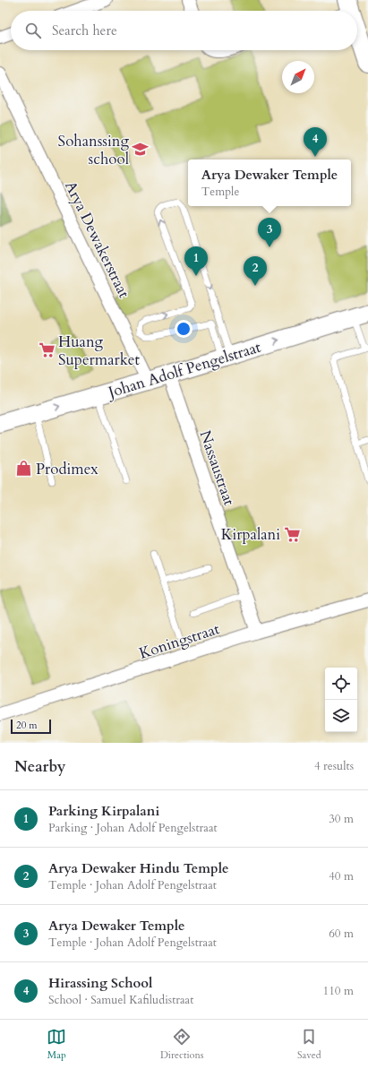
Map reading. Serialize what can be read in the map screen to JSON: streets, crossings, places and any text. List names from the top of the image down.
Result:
{
  "streets": {
    "main road": ["Johan Adolf Pengelstraat"],
    "street": ["Arya Dewakerstraat", "Nassaustraat", "Koningstraat"]
  },
  "crossings": [
    ["Arya Dewakerstraat", "Johan Adolf Pengelstraat"],
    ["Johan Adolf Pengelstraat", "Nassaustraat"],
    ["Nassaustraat", "Koningstraat"]
  ],
  "one_way": ["Johan Adolf Pengelstraat"],
  "places": {
    "school or university": ["Sohanssing school"],
    "supermarket": ["Huang Supermarket", "Kirpalani"],
    "shop": ["Prodimex"]
  },
  "scale_bar": "20 m",
  "north": "top right",
  "page": {
    "search": "Search here",
    "pins": [
      "4",
      "3",
      "1",
      "2"
    ],
    "popup": ["Arya Dewaker Temple", "Temple"],
    "scale": "20 m",
    "heading": ["Nearby", "4 results"],
    "list": [
      {
        "mark": "1",
        "name": "Parking Kirpalani",
        "note": "Parking · Johan Adolf Pengelstraat",
        "value": "30 m"
      },
      {
        "mark": "2",
        "name": "Arya Dewaker Hindu Temple",
        "note": "Temple · Johan Adolf Pengelstraat",
        "value": "40 m"
      },
      {
        "mark": "3",
        "name": "Arya Dewaker Temple",
        "note": "Temple · Johan Adolf Pengelstraat",
        "value": "60 m"
      },
      {
        "mark": "4",
        "name": "Hirassing School",
        "note": "School · Samuel Kafiludistraat",
        "value": "110 m"
      }
    ],
    "nav": ["Map", "Directions", "Saved"]
  }
}
